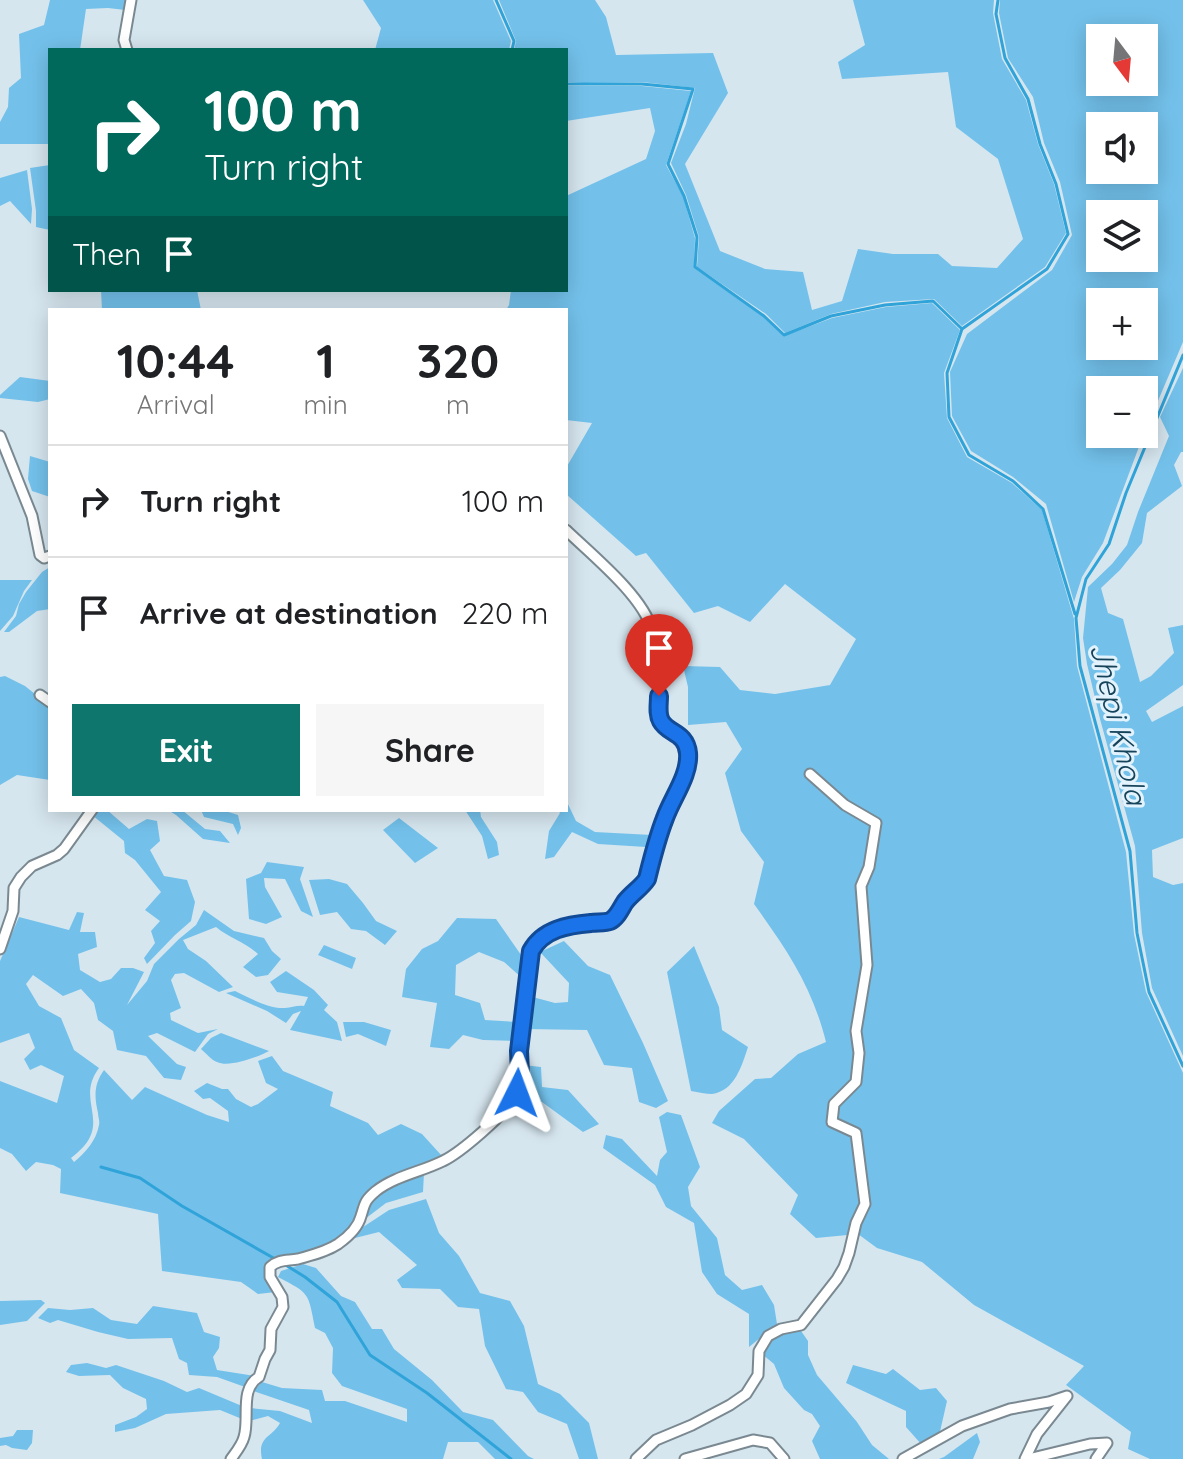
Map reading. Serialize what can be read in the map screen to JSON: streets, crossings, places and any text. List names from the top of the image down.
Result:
{
  "water": ["Jhepi Khola"],
  "north": "bottom",
  "page": {
    "map_buttons": ["+", "−"],
    "turn": ["100 m", "Turn right"],
    "then": "Then",
    "eta": [
      "10:44",
      "Arrival",
      "1",
      "min",
      "320",
      "m"
    ],
    "list": [
      {
        "name": "Turn right",
        "value": "100 m"
      },
      {
        "name": "Arrive at destination",
        "value": "220 m"
      }
    ],
    "buttons": ["Exit", "Share"]
  }
}
